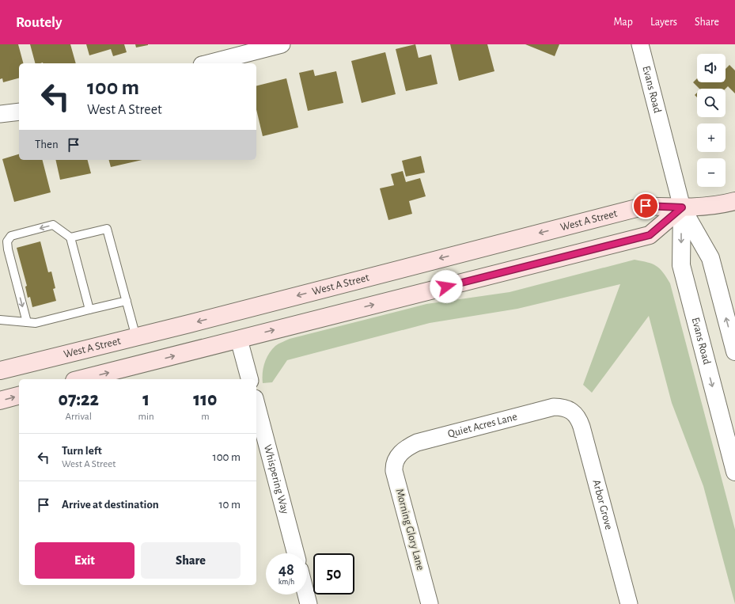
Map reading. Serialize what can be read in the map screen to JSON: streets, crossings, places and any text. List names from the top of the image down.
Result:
{
  "streets": {
    "main road": ["West A Street"],
    "street": [
      "Evans Road",
      "Quiet Acres Lane",
      "Whispering Way",
      "Arbor Grove",
      "Morning Glory Lane"
    ]
  },
  "crossings": [
    ["Evans Road", "West A Street"],
    ["Quiet Acres Lane", "Arbor Grove"],
    ["Quiet Acres Lane", "Morning Glory Lane"]
  ],
  "page": {
    "header": "Routely",
    "nav": ["Map", "Layers", "Share"],
    "map_buttons": ["+", "−"],
    "turn": ["100 m", "West A Street"],
    "then": "Then",
    "eta": [
      "07:22",
      "Arrival",
      "1",
      "min",
      "110",
      "m"
    ],
    "list": [
      {
        "name": "Turn left",
        "note": "West A Street",
        "value": "100 m"
      },
      {
        "name": "Arrive at destination",
        "value": "10 m"
      }
    ],
    "buttons": ["Exit", "Share"],
    "speed": "48 km/h",
    "limit": "50"
  }
}
